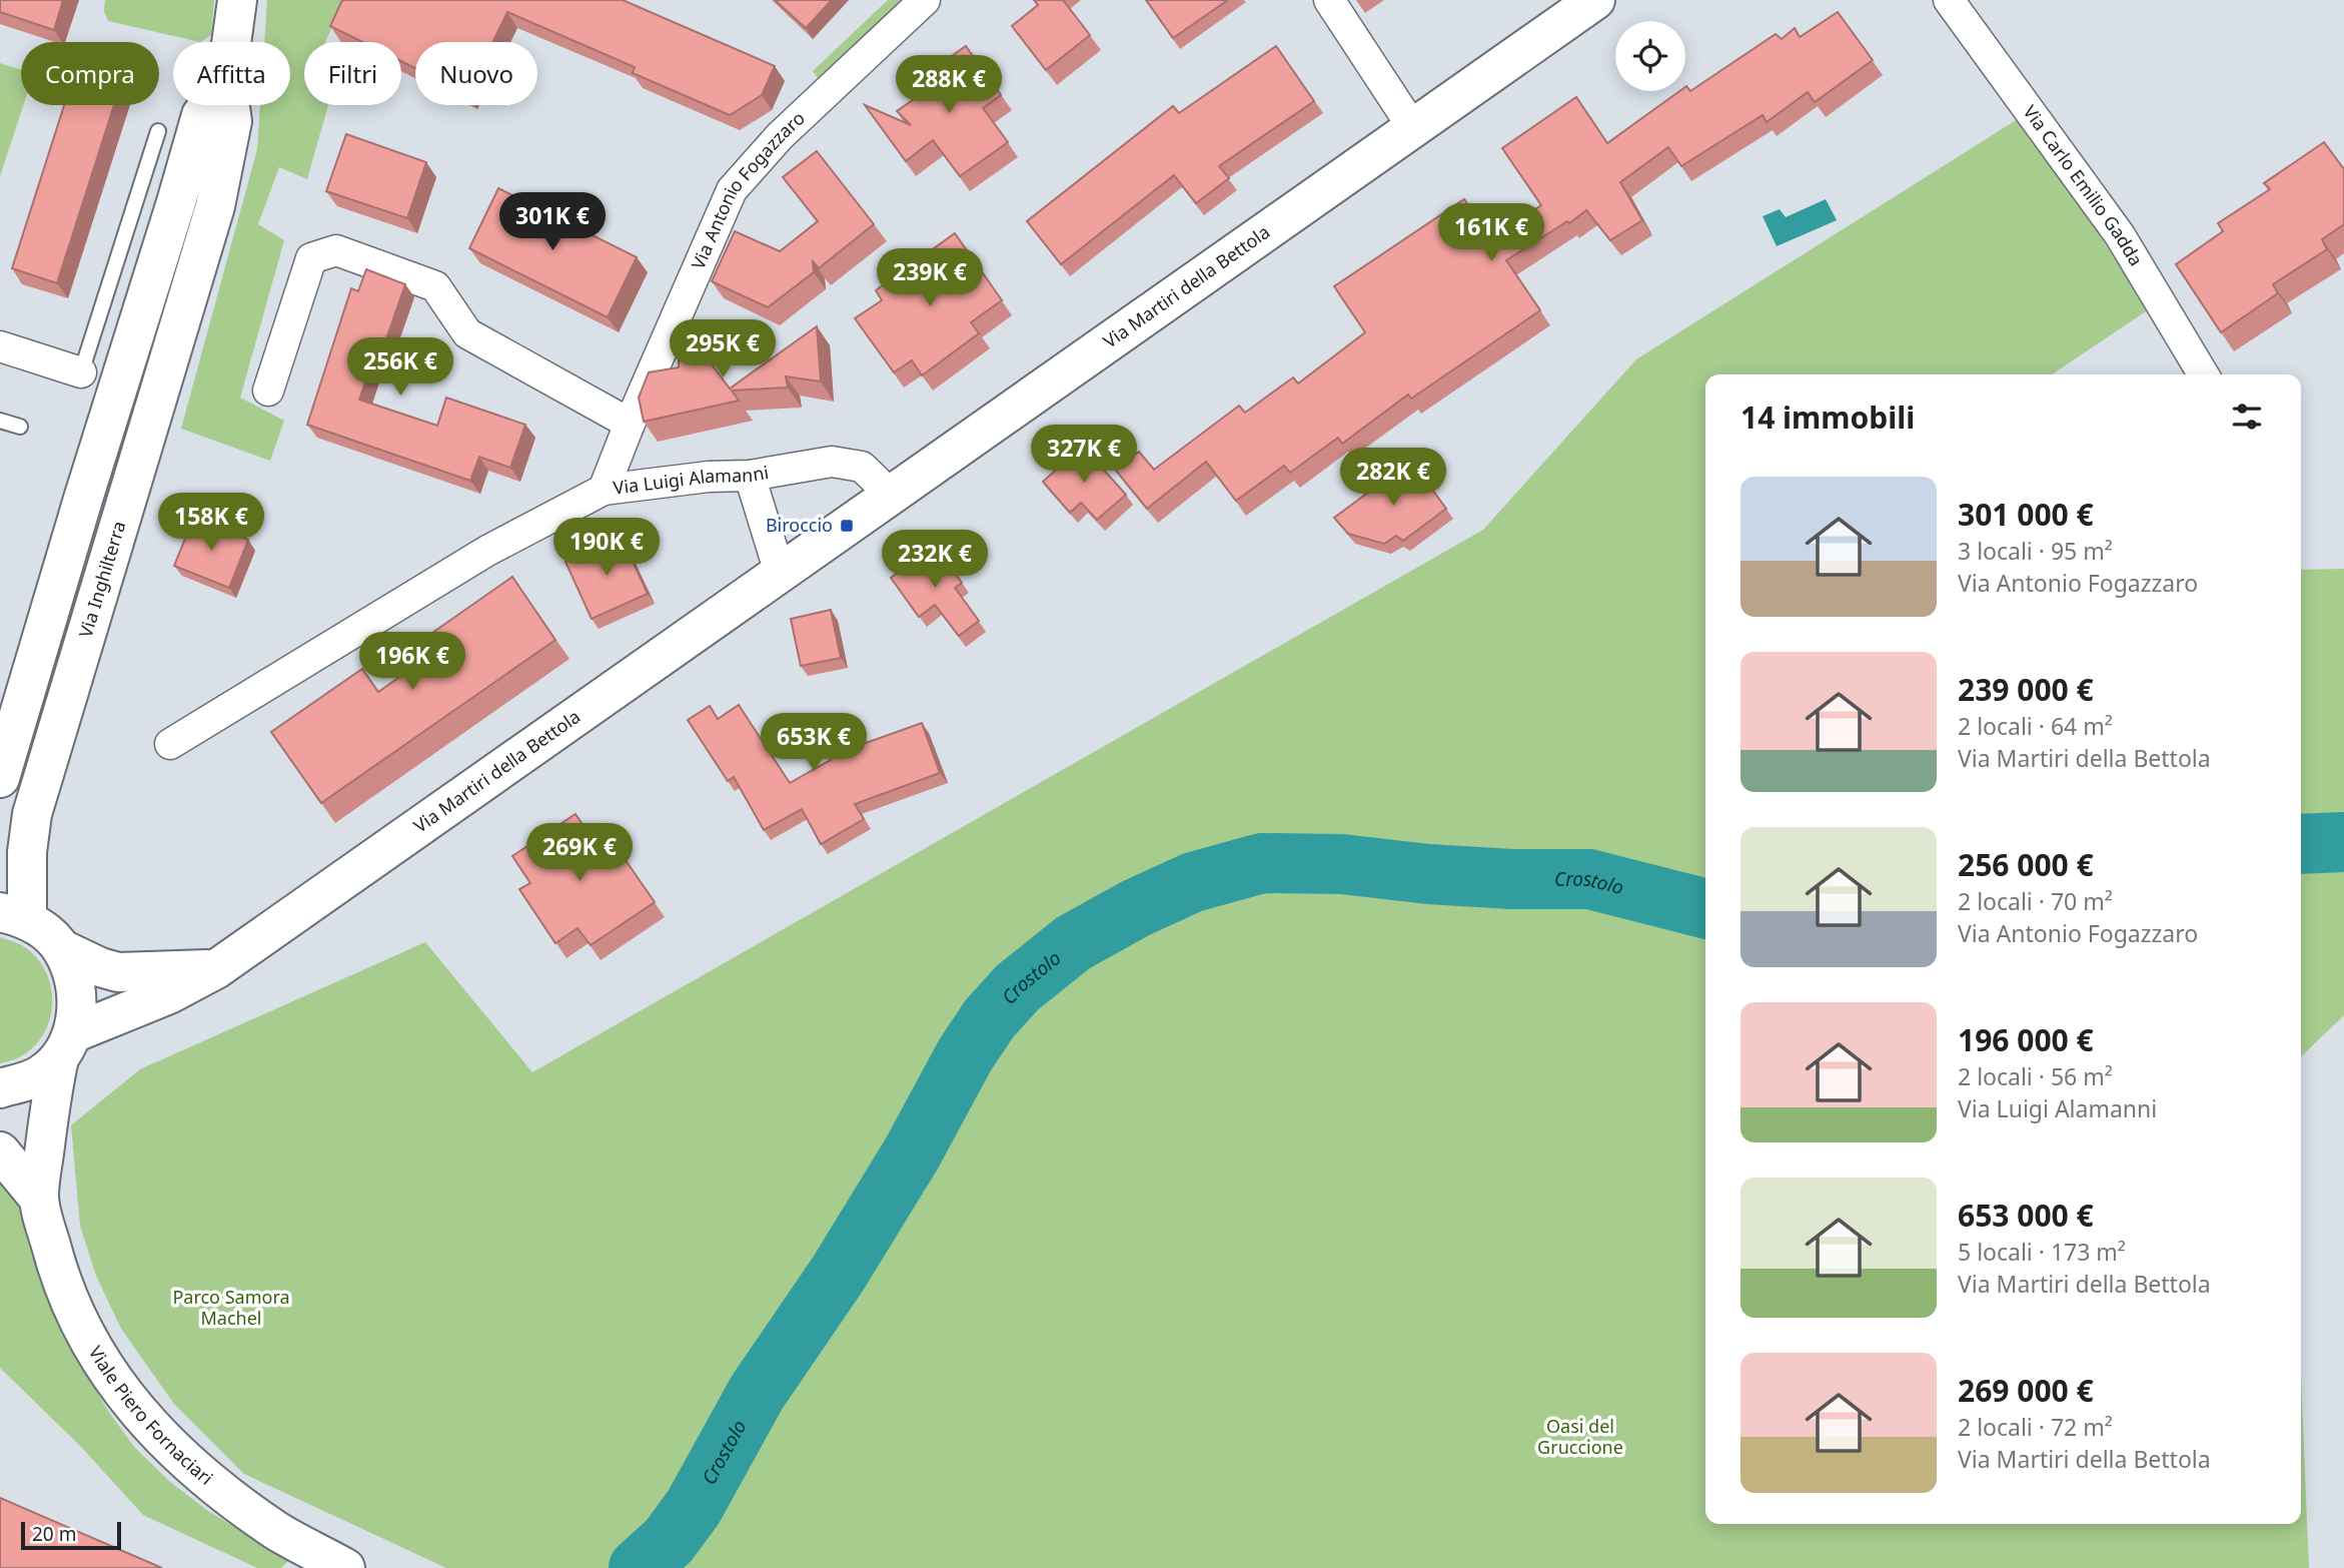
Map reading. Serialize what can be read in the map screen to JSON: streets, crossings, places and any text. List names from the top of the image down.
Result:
{
  "streets": {
    "main road": ["Via Martiri della Bettola", "Via Inghilterra", "Viale Piero Fornaciari"],
    "street": ["Via Carlo Emilio Gadda", "Via Antonio Fogazzaro", "Via Luigi Alamanni"]
  },
  "crossings": [
    ["Via Antonio Fogazzaro", "Via Luigi Alamanni"],
    ["Via Martiri della Bettola", "Via Luigi Alamanni"],
    ["Via Martiri della Bettola", "Viale Piero Fornaciari"]
  ],
  "water": ["Crostolo"],
  "parks": ["Parco Samora Machel", "Oasi del Gruccione"],
  "places": {
    "transit": ["Biroccio"]
  },
  "scale_bar": "20 m",
  "page": {
    "chip": [
      "Compra",
      "Affitta",
      "Filtri",
      "Nuovo"
    ],
    "price": [
      "288K €",
      "301K €",
      "161K €",
      "239K €",
      "295K €",
      "256K €",
      "327K €",
      "282K €",
      "158K €",
      "190K €",
      "232K €",
      "196K €",
      "653K €",
      "269K €"
    ],
    "heading": "14 immobili",
    "list": [
      {
        "name": "301 000 €",
        "note": "3 locali · 95 m² · Via Antonio Fogazzaro"
      },
      {
        "name": "239 000 €",
        "note": "2 locali · 64 m² · Via Martiri della Bettola"
      },
      {
        "name": "256 000 €",
        "note": "2 locali · 70 m² · Via Antonio Fogazzaro"
      },
      {
        "name": "196 000 €",
        "note": "2 locali · 56 m² · Via Luigi Alamanni"
      },
      {
        "name": "653 000 €",
        "note": "5 locali · 173 m² · Via Martiri della Bettola"
      },
      {
        "name": "269 000 €",
        "note": "2 locali · 72 m² · Via Martiri della Bettola"
      }
    ],
    "scale": "20 m"
  }
}
